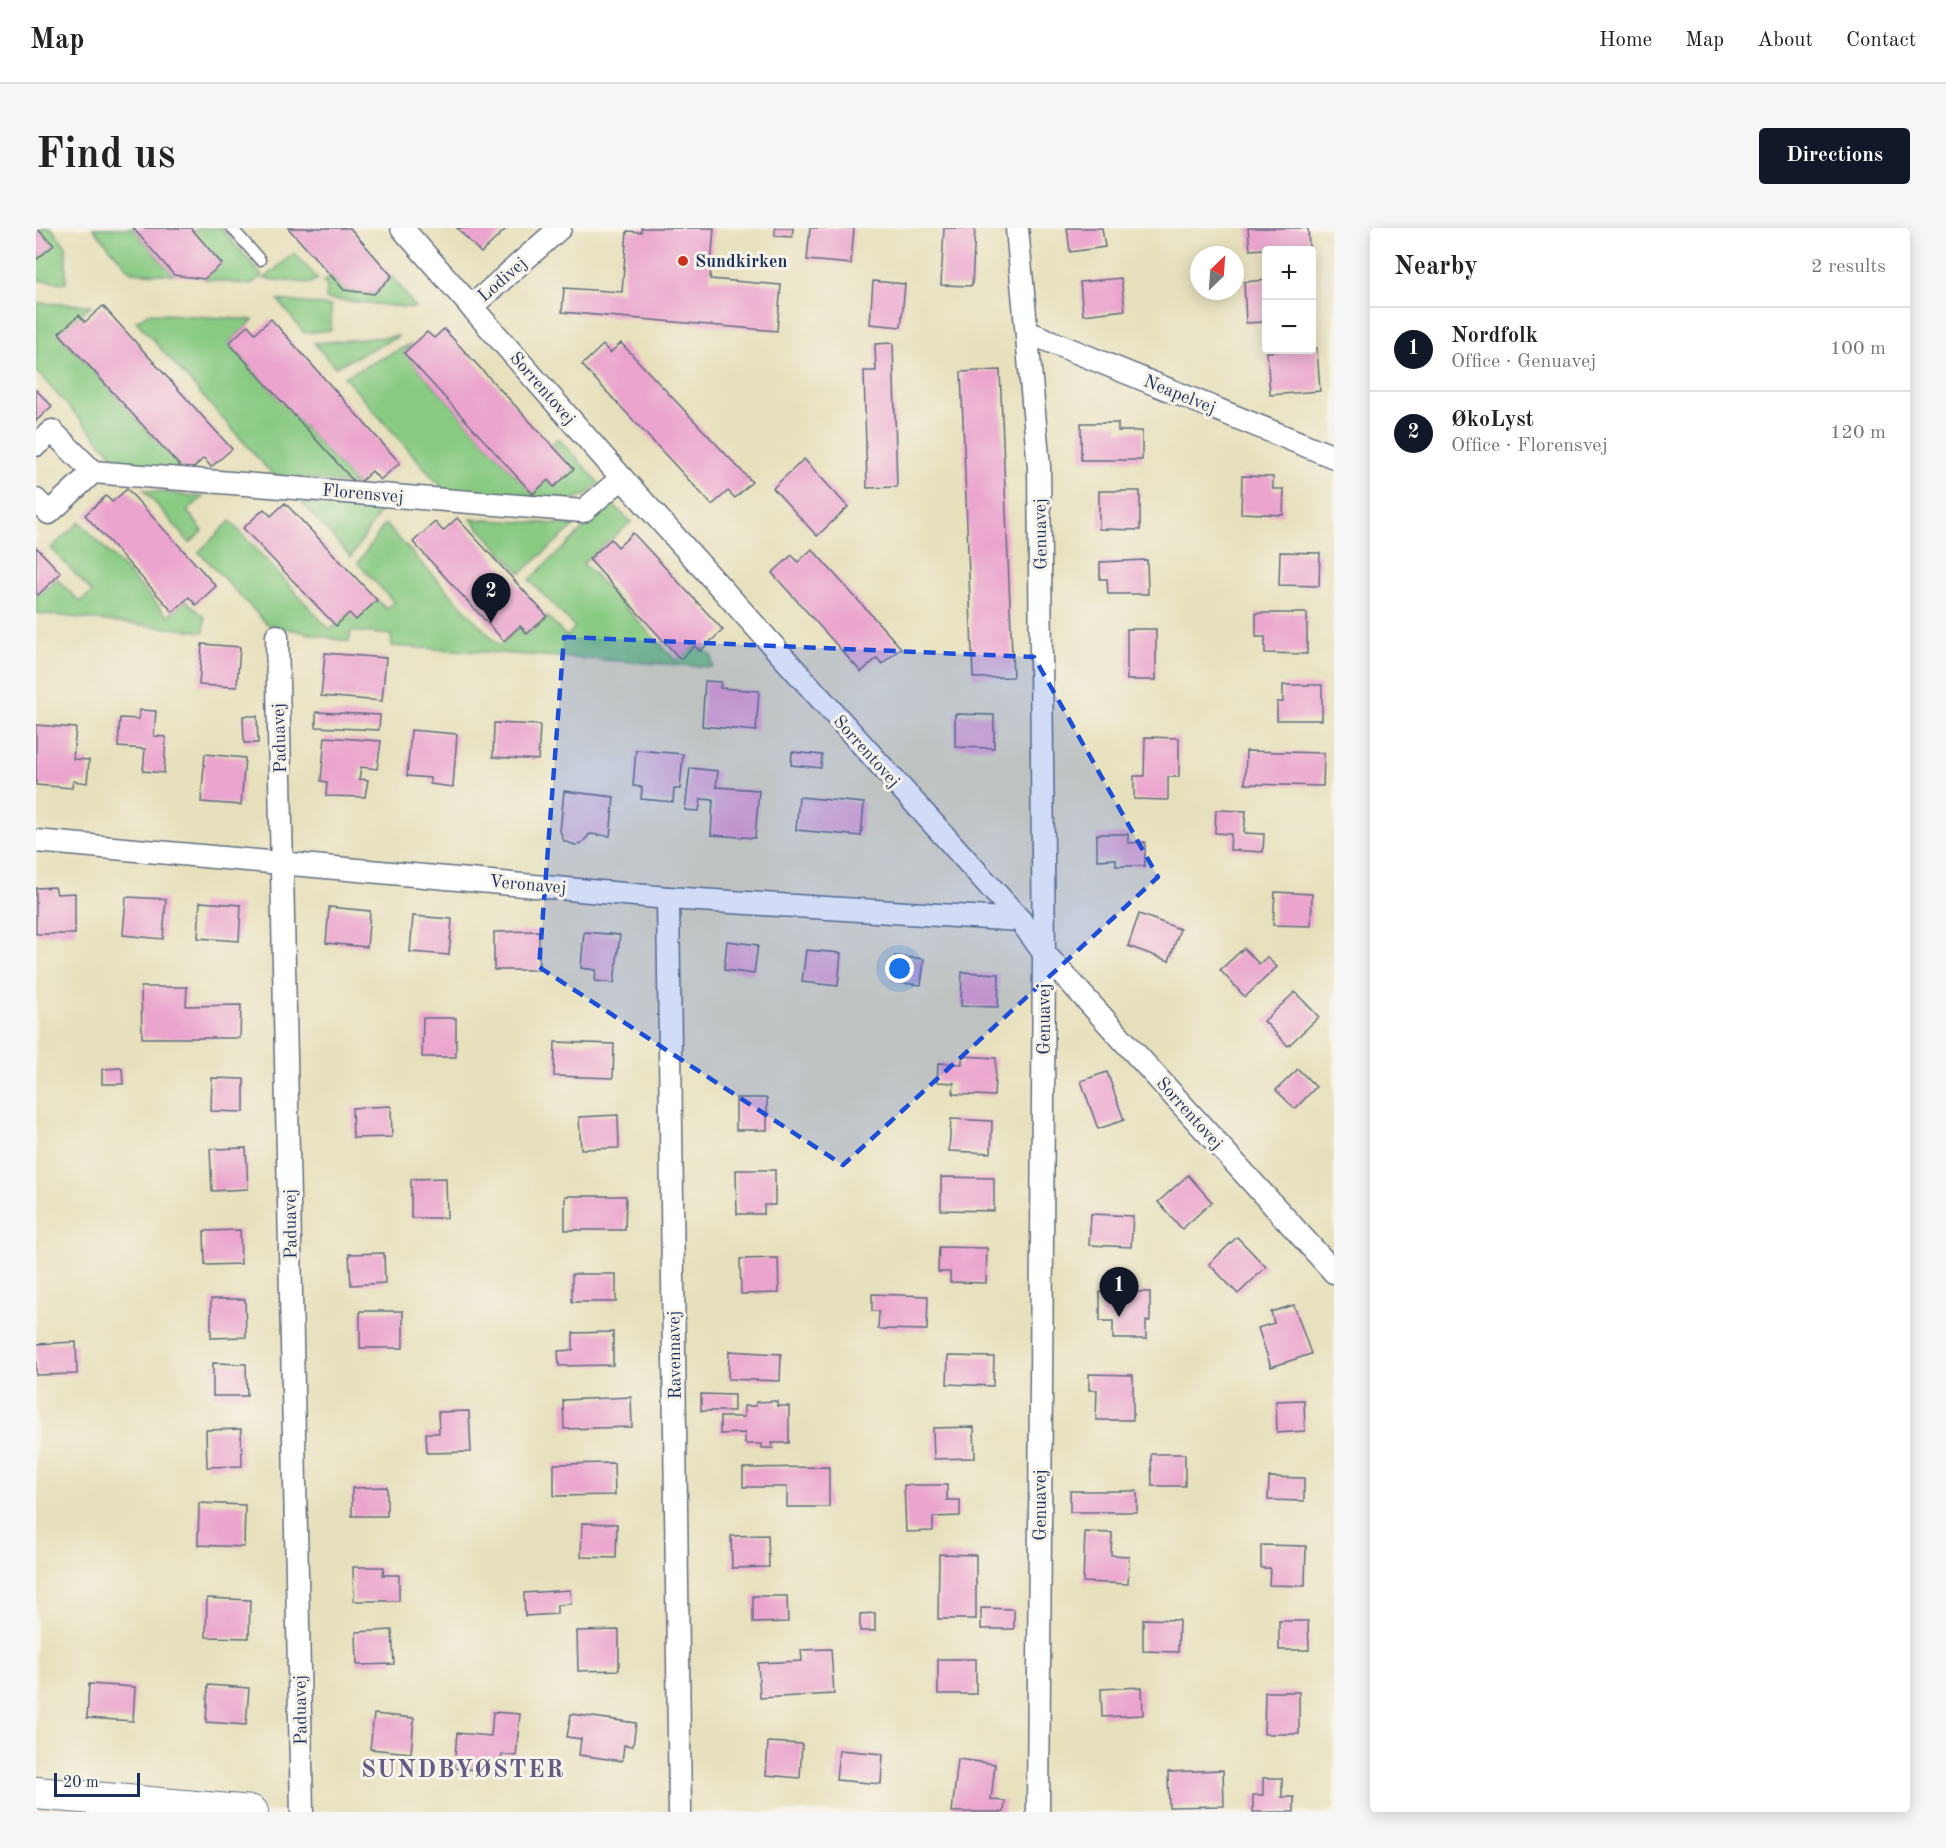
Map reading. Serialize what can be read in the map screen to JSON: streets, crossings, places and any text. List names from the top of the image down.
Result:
{
  "streets": {
    "street": [
      "Lodivej",
      "Sorrentovej",
      "Neapelvej",
      "Florensvej",
      "Genuavej",
      "Paduavej",
      "Veronavej",
      "Ravennavej"
    ]
  },
  "crossings": [
    ["Lodivej", "Sorrentovej"],
    ["Sorrentovej", "Florensvej"],
    ["Sorrentovej", "Genuavej"],
    ["Sorrentovej", "Veronavej"],
    ["Neapelvej", "Genuavej"],
    ["Paduavej", "Veronavej"],
    ["Veronavej", "Ravennavej"]
  ],
  "districts": ["SUNDBYØSTER"],
  "places": ["Sundkirken"],
  "scale_bar": "20 m",
  "north": "top right",
  "page": {
    "header": "Map",
    "nav": [
      "Home",
      "Map",
      "About",
      "Contact"
    ],
    "buttons": "Directions",
    "title": "Find us",
    "heading": ["Nearby", "2 results"],
    "map_buttons": ["+", "−"],
    "list": [
      {
        "mark": "1",
        "name": "Nordfolk",
        "note": "Office · Genuavej",
        "value": "100 m"
      },
      {
        "mark": "2",
        "name": "ØkoLyst",
        "note": "Office · Florensvej",
        "value": "120 m"
      }
    ],
    "pins": ["2", "1"],
    "scale": "20 m"
  }
}
